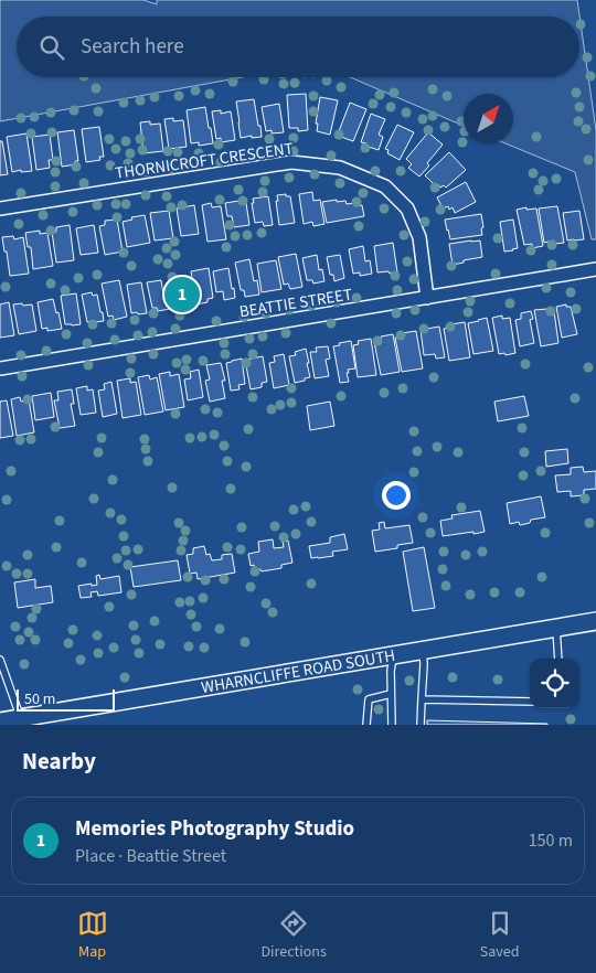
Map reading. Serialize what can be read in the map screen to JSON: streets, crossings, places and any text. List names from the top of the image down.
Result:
{
  "streets": {
    "main road": ["WHARNCLIFFE ROAD SOUTH"],
    "street": ["THORNICROFT CRESCENT", "BEATTIE STREET"]
  },
  "crossings": [
    ["THORNICROFT CRESCENT", "BEATTIE STREET"]
  ],
  "scale_bar": "50 m",
  "north": "top right",
  "page": {
    "search": "Search here",
    "pins": "1",
    "scale": "50 m",
    "heading": "Nearby",
    "list": [
      {
        "mark": "1",
        "name": "Memories Photography Studio",
        "note": "Place · Beattie Street",
        "value": "150 m"
      }
    ],
    "nav": ["Map", "Directions", "Saved"]
  }
}
